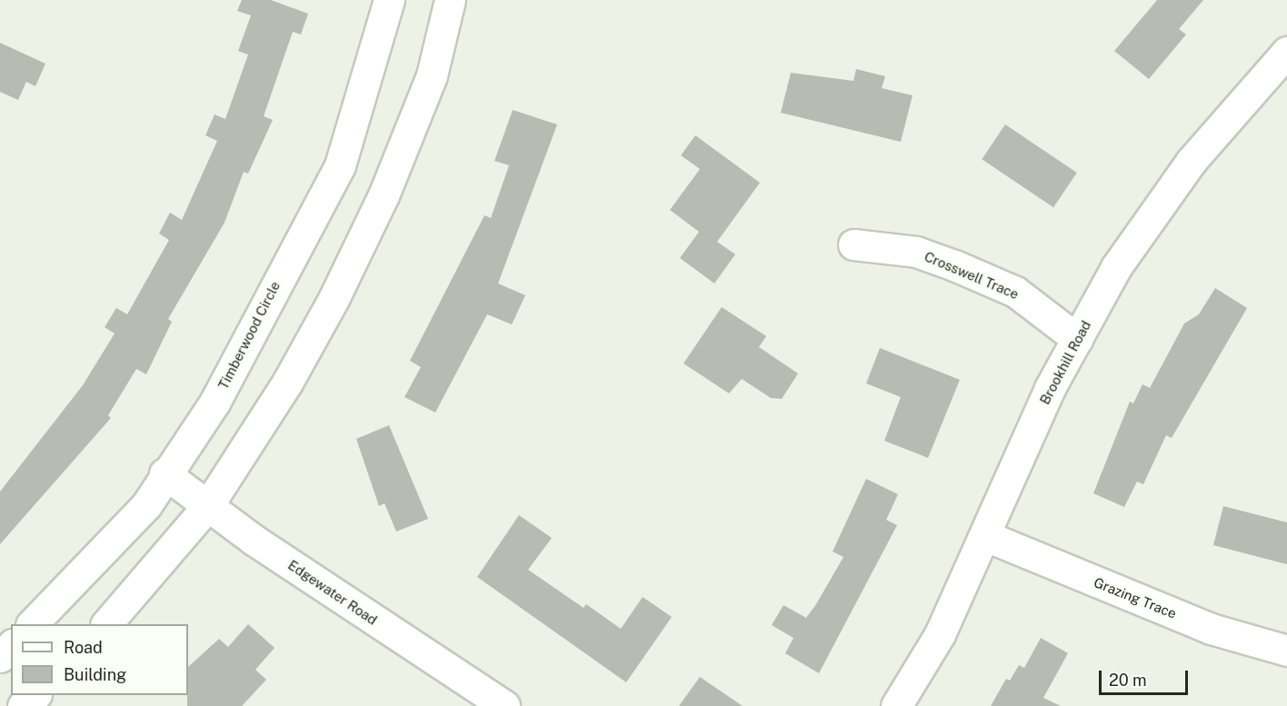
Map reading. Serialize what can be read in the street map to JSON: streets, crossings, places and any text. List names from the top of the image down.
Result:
{
  "streets": {
    "street": [
      "Crosswell Trace",
      "Timberwood Circle",
      "Brookhill Road",
      "Edgewater Road",
      "Grazing Trace"
    ]
  },
  "crossings": [
    ["Crosswell Trace", "Brookhill Road"],
    ["Timberwood Circle", "Edgewater Road"],
    ["Brookhill Road", "Grazing Trace"]
  ],
  "legend": ["Road", "Building"],
  "scale_bar": "20 m"
}
